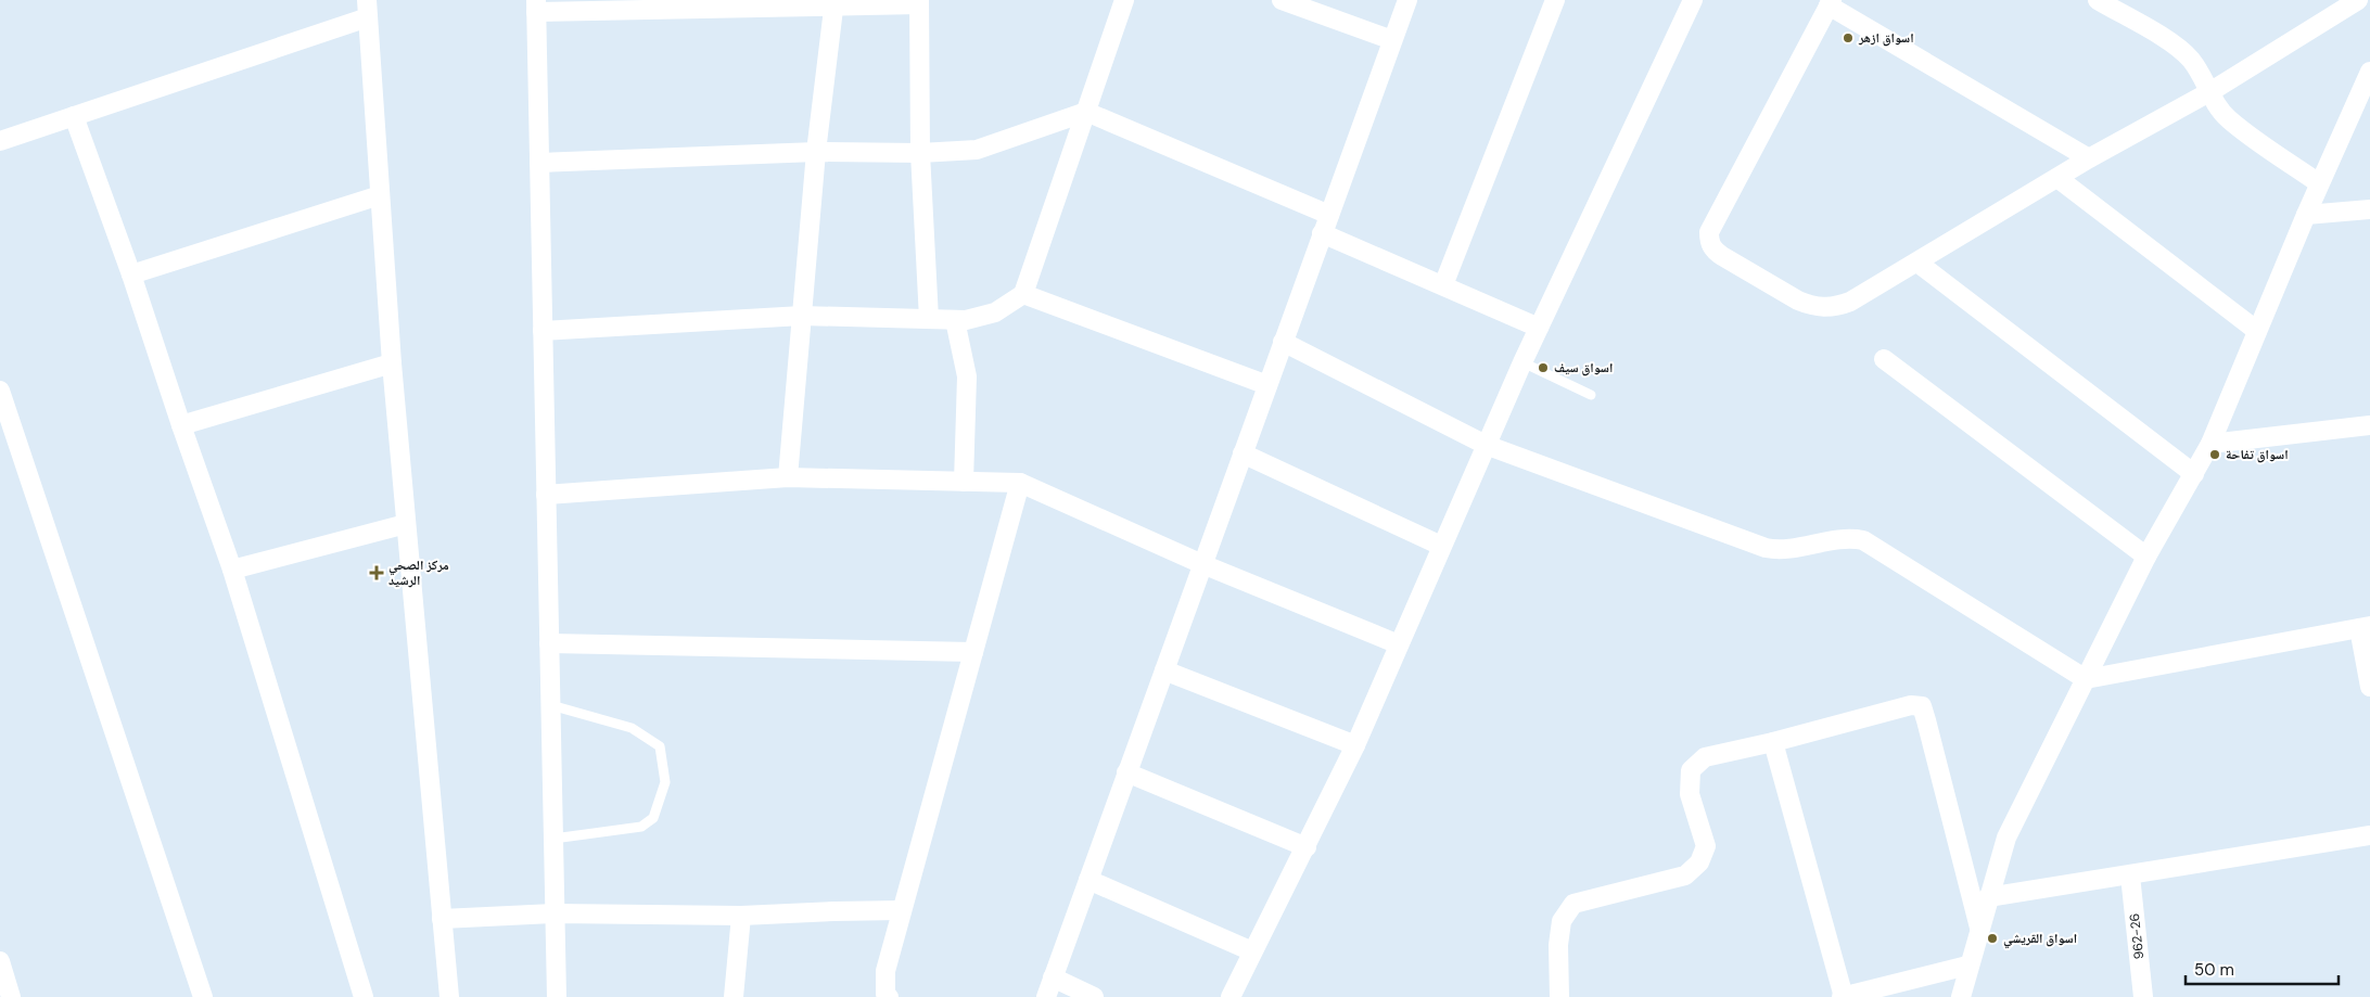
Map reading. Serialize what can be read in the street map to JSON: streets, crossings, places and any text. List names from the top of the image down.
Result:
{
  "streets": {
    "street": ["962-26"]
  },
  "places": {
    "other": [
      "اسواق ازهر",
      "اسواق سيف",
      "اسواق تفاحة",
      "اسواق القريشي"
    ],
    "health": ["مركز الصحي الرشيد"]
  },
  "scale_bar": "50 m"
}
